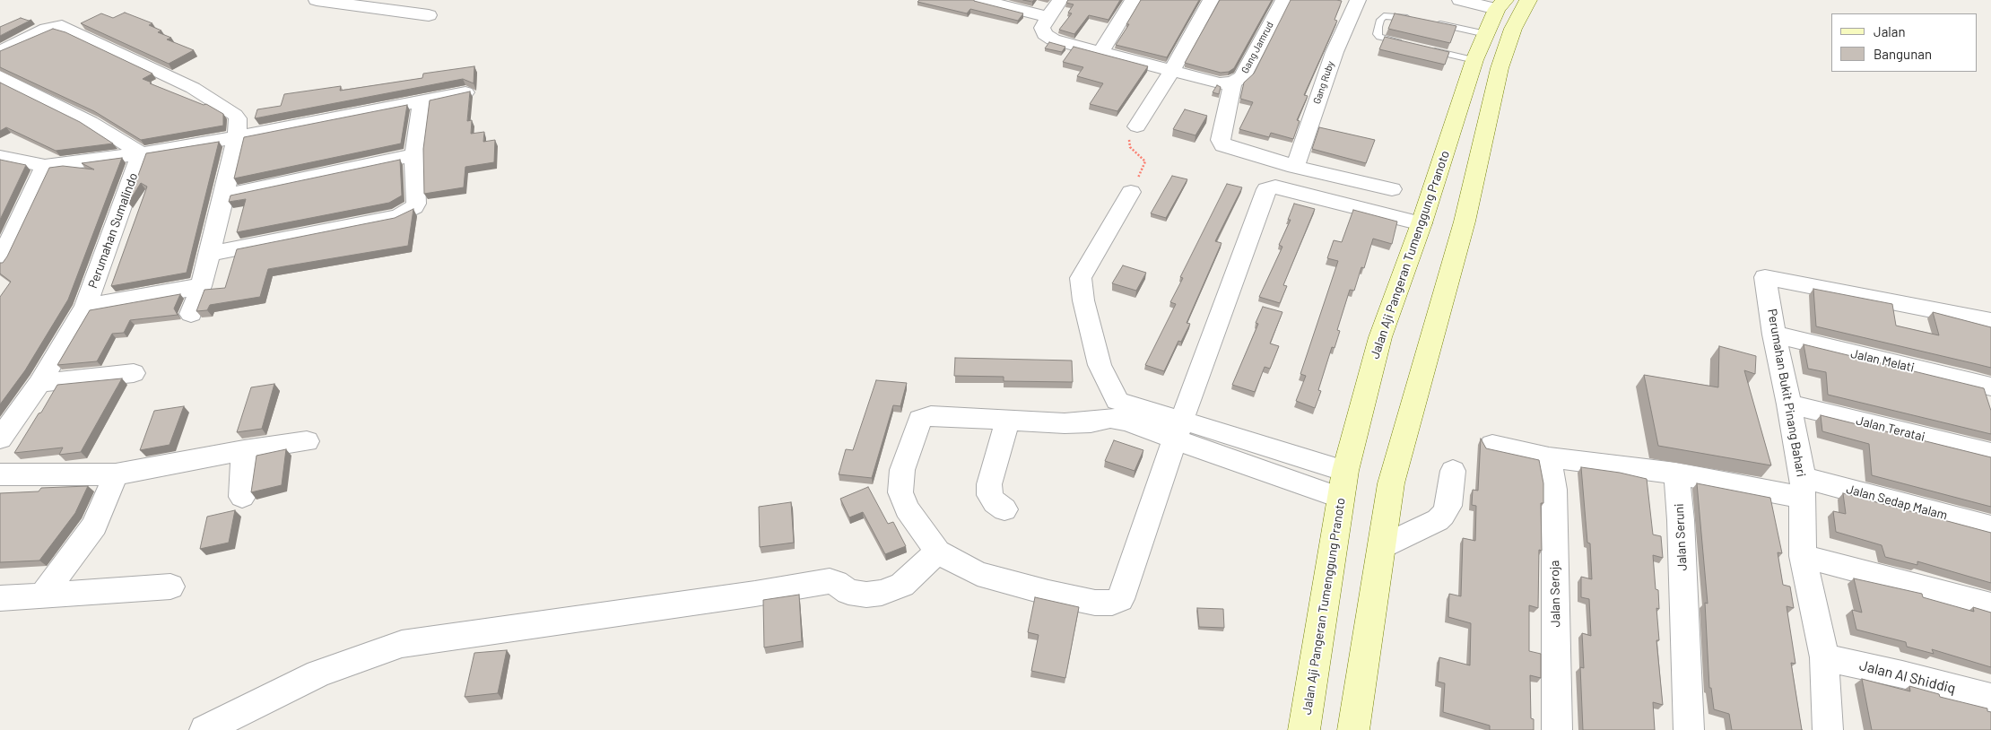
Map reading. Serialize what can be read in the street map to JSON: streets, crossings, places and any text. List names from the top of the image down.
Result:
{
  "streets": {
    "main road": ["Jalan Aji Pangeran Tumenggung Pranoto"],
    "street": [
      "Gang Jamrud",
      "Gang Ruby",
      "Perumahan Sumalindo",
      "Jalan Melati",
      "Perumahan Bukit Pinang Bahari",
      "Jalan Teratai",
      "Jalan Sedap Malam",
      "Jalan Seruni",
      "Jalan Seroja",
      "Jalan Al Shiddiq"
    ]
  },
  "crossings": [
    ["Gang Jamrud", "Gang Ruby"],
    ["Jalan Melati", "Perumahan Bukit Pinang Bahari"],
    ["Perumahan Bukit Pinang Bahari", "Jalan Teratai"],
    ["Perumahan Bukit Pinang Bahari", "Jalan Sedap Malam"],
    ["Perumahan Bukit Pinang Bahari", "Jalan Al Shiddiq"],
    ["Jalan Sedap Malam", "Jalan Seruni"]
  ],
  "legend": ["Jalan", "Bangunan"]
}
